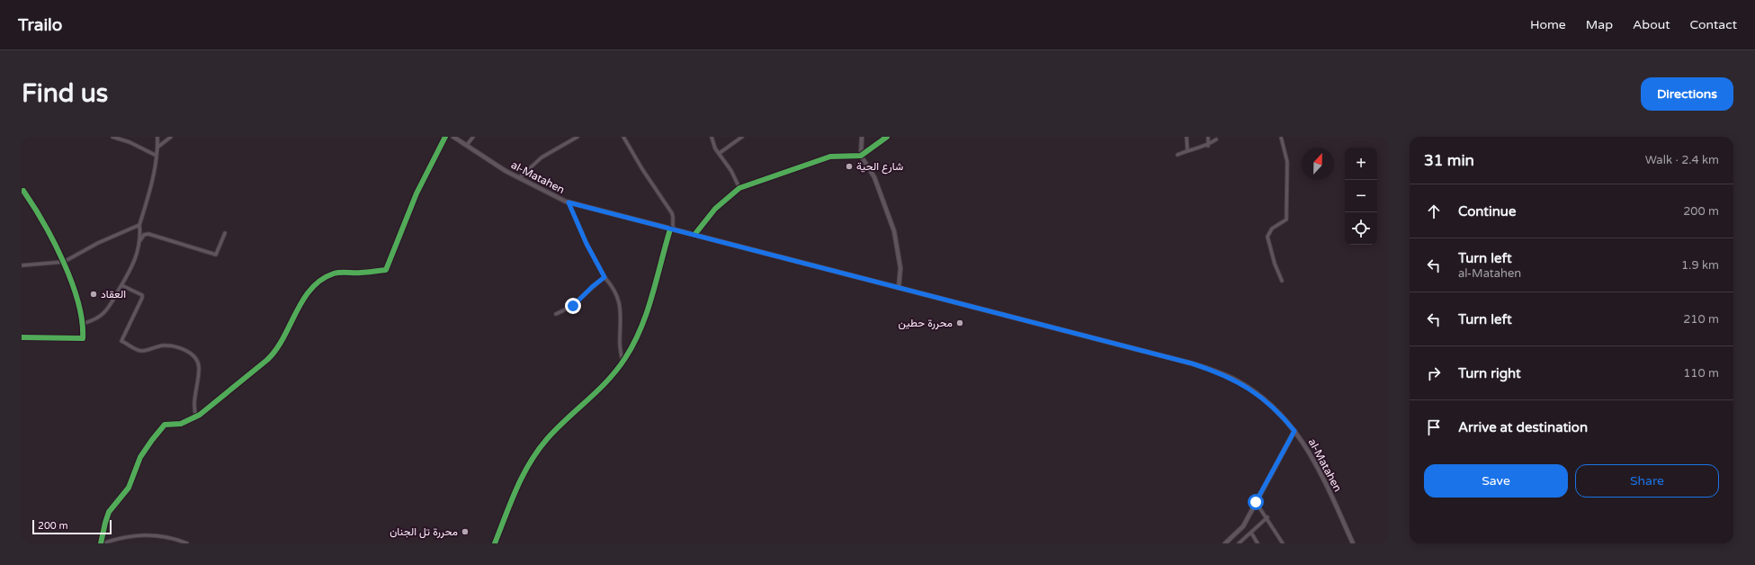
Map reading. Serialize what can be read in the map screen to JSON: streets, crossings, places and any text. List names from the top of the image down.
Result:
{
  "streets": {
    "main road": ["al-Matahen"]
  },
  "places": [
    "شارع الحية",
    "العقاد",
    "محررة حطين",
    "محررة تل الجنان"
  ],
  "scale_bar": "200 m",
  "north": "top",
  "page": {
    "header": "Trailo",
    "nav": [
      "Home",
      "Map",
      "About",
      "Contact"
    ],
    "buttons": [
      "Directions",
      ["Save", "Share"]
    ],
    "title": "Find us",
    "heading": ["31 min", "Walk · 2.4 km"],
    "map_buttons": ["+", "−"],
    "list": [
      ["Continue", "200 m"],
      ["Turn left", "al-Matahen", "1.9 km"],
      ["Turn left", "210 m"],
      ["Turn right", "110 m"],
      "Arrive at destination"
    ],
    "scale": "200 m"
  }
}
